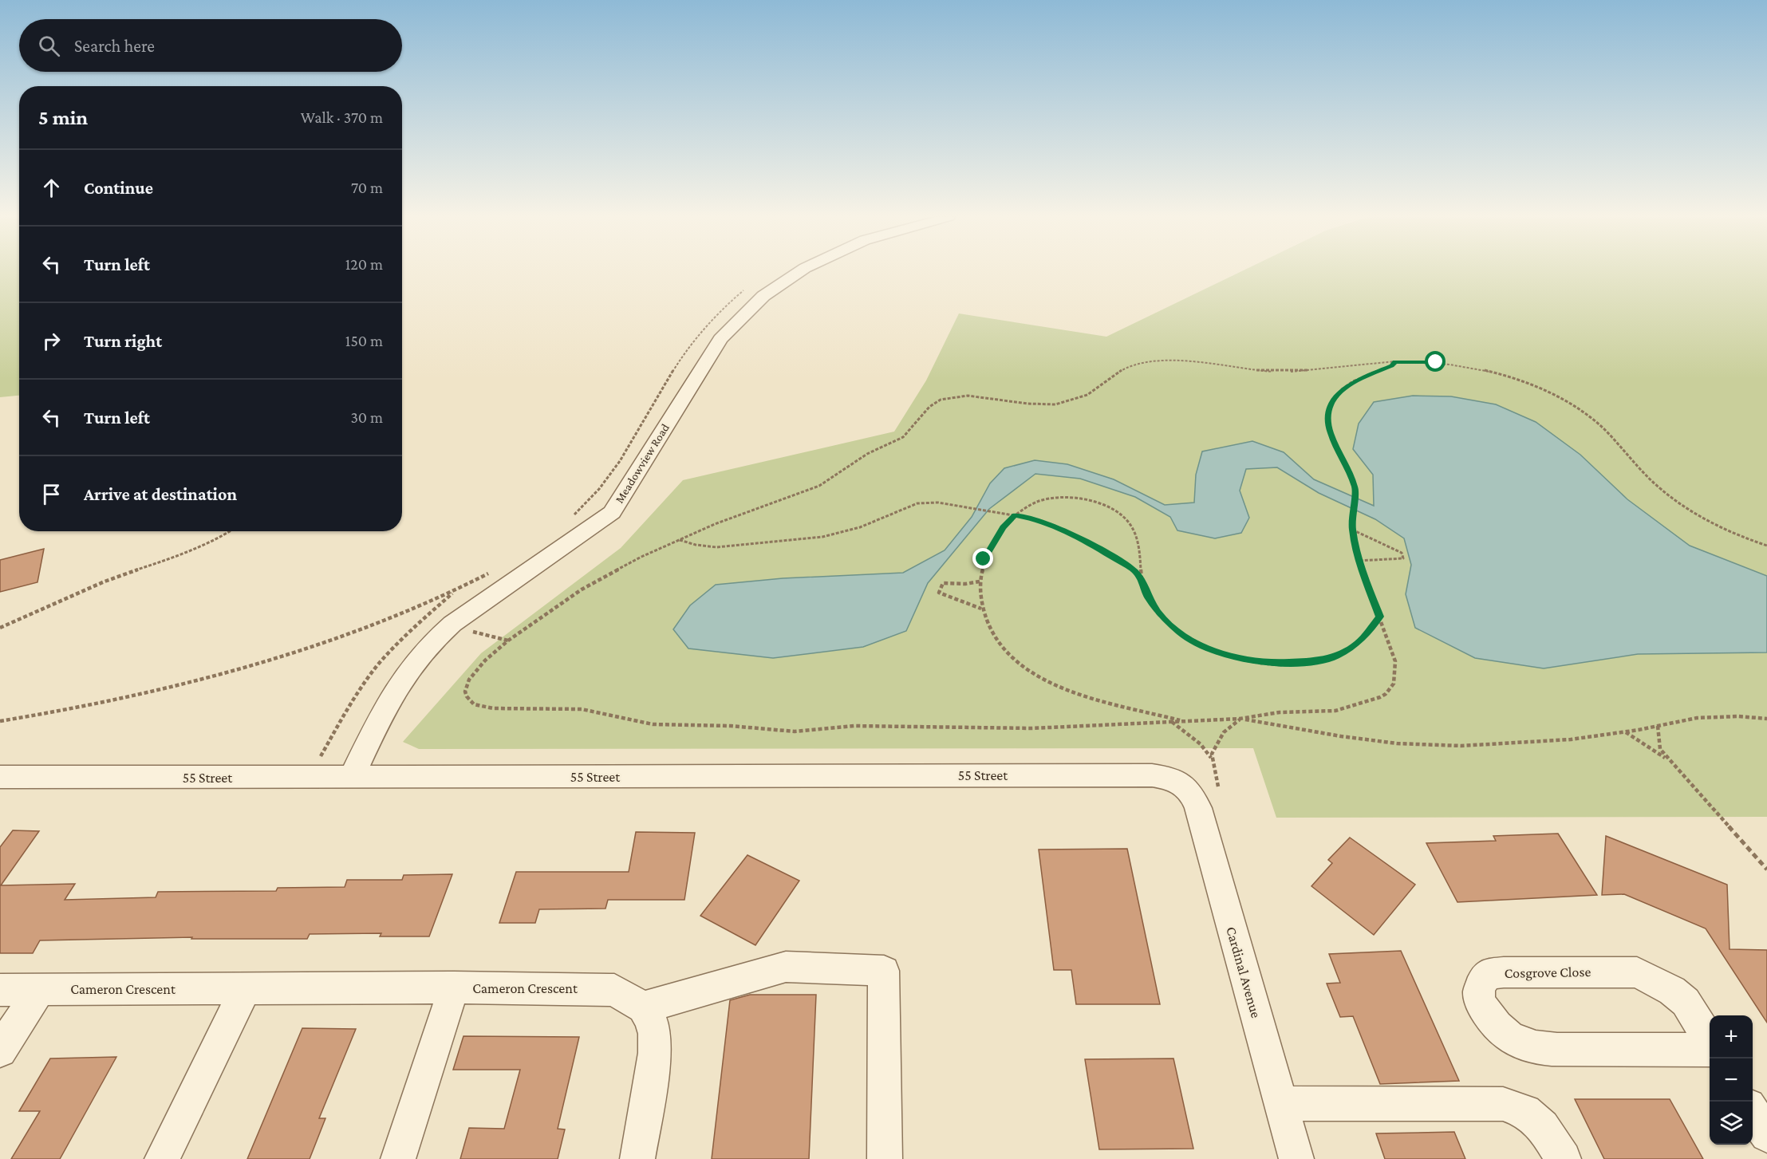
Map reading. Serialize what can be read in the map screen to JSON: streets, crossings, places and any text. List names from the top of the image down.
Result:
{
  "streets": {
    "street": [
      "Meadowview Road",
      "55 Street",
      "Cardinal Avenue",
      "Cosgrove Close",
      "Cameron Crescent"
    ]
  },
  "crossings": [
    ["Meadowview Road", "55 Street"],
    ["55 Street", "Cardinal Avenue"]
  ],
  "page": {
    "search": "Search here",
    "heading": ["5 min", "Walk · 370 m"],
    "list": [
      ["Continue", "70 m"],
      ["Turn left", "120 m"],
      ["Turn right", "150 m"],
      ["Turn left", "30 m"],
      "Arrive at destination"
    ],
    "map_buttons": ["+", "−"]
  }
}
